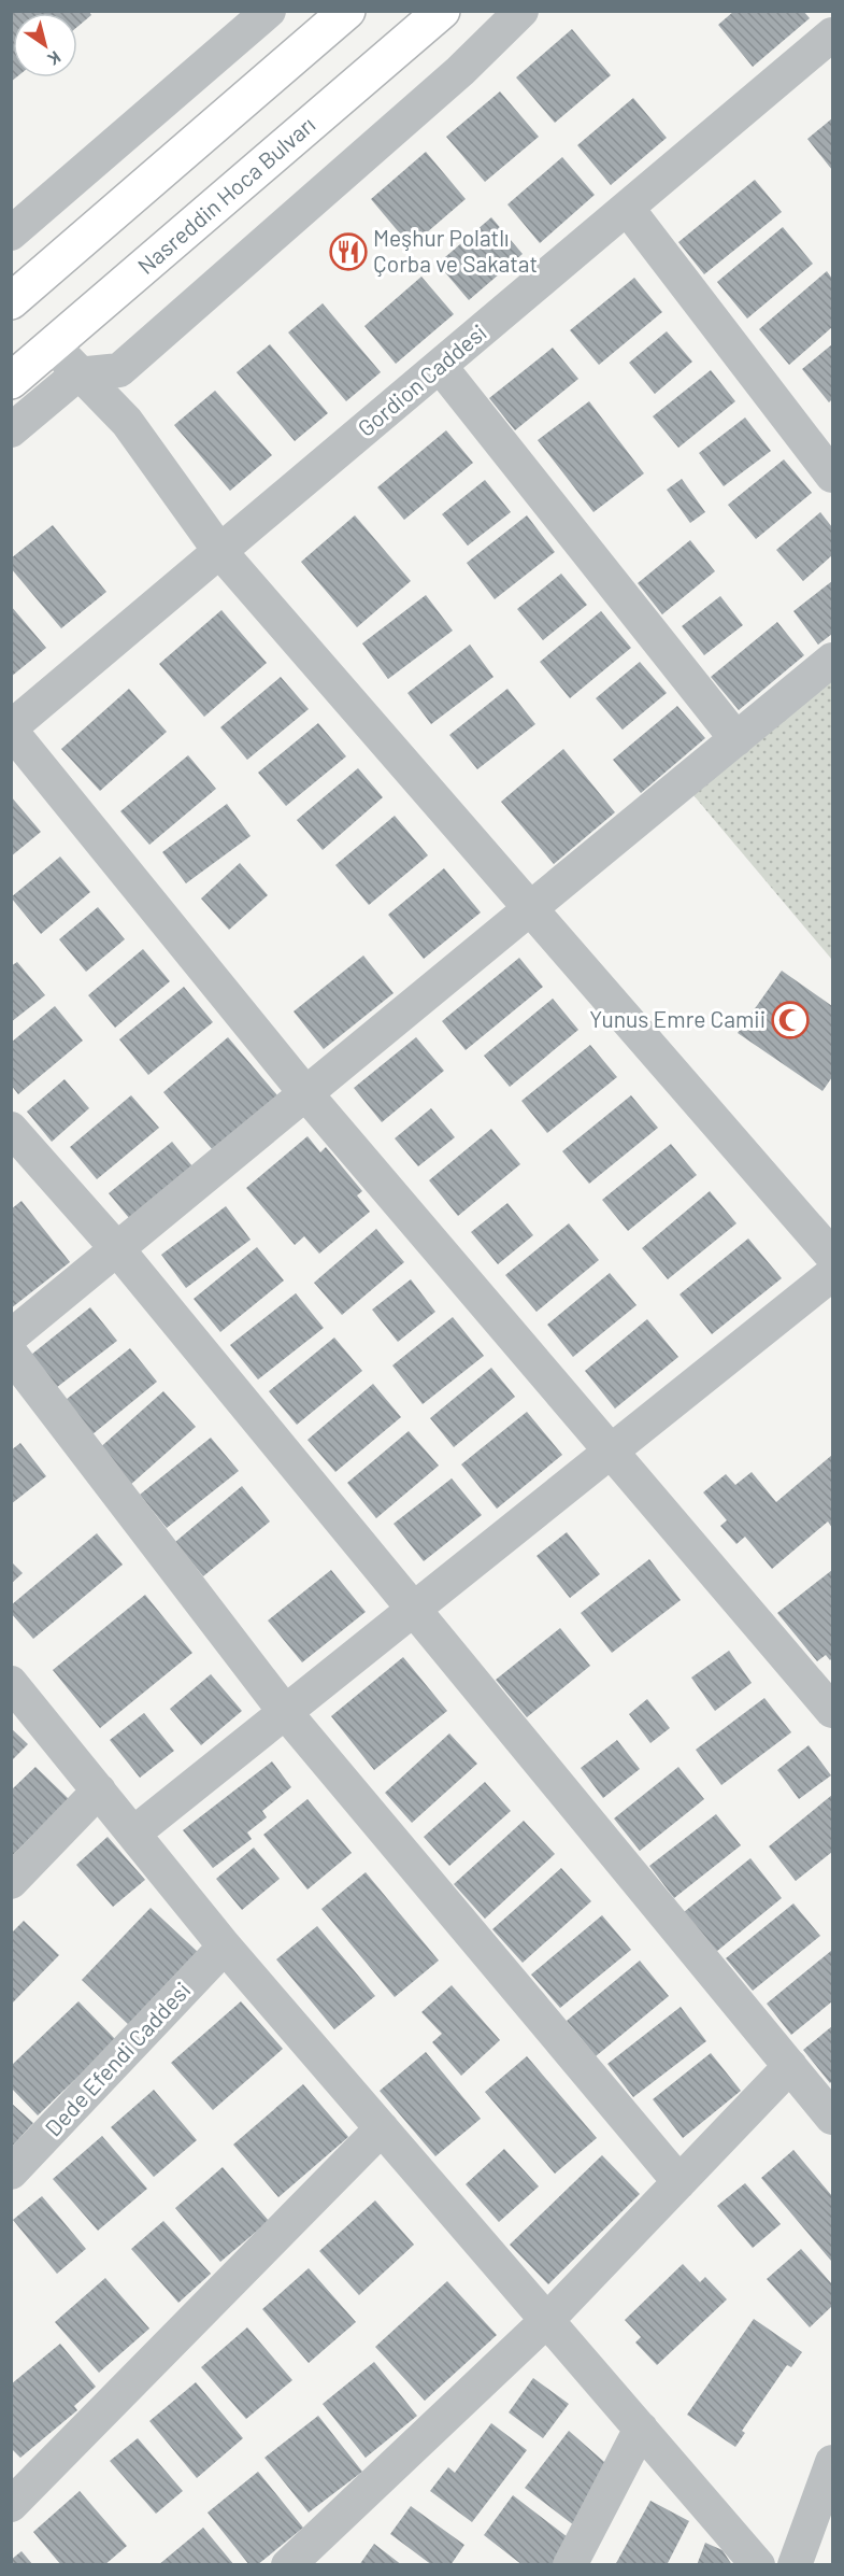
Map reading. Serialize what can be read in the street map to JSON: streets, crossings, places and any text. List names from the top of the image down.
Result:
{
  "streets": {
    "highway": ["Nasreddin Hoca Bulvarı"],
    "street": ["Gordion Caddesi", "Dede Efendi Caddesi"]
  },
  "places": {
    "restaurant": ["Meşhur Polatlı Çorba ve Sakatat"],
    "mosque": ["Yunus Emre Camii"]
  },
  "north": "bottom right"
}
